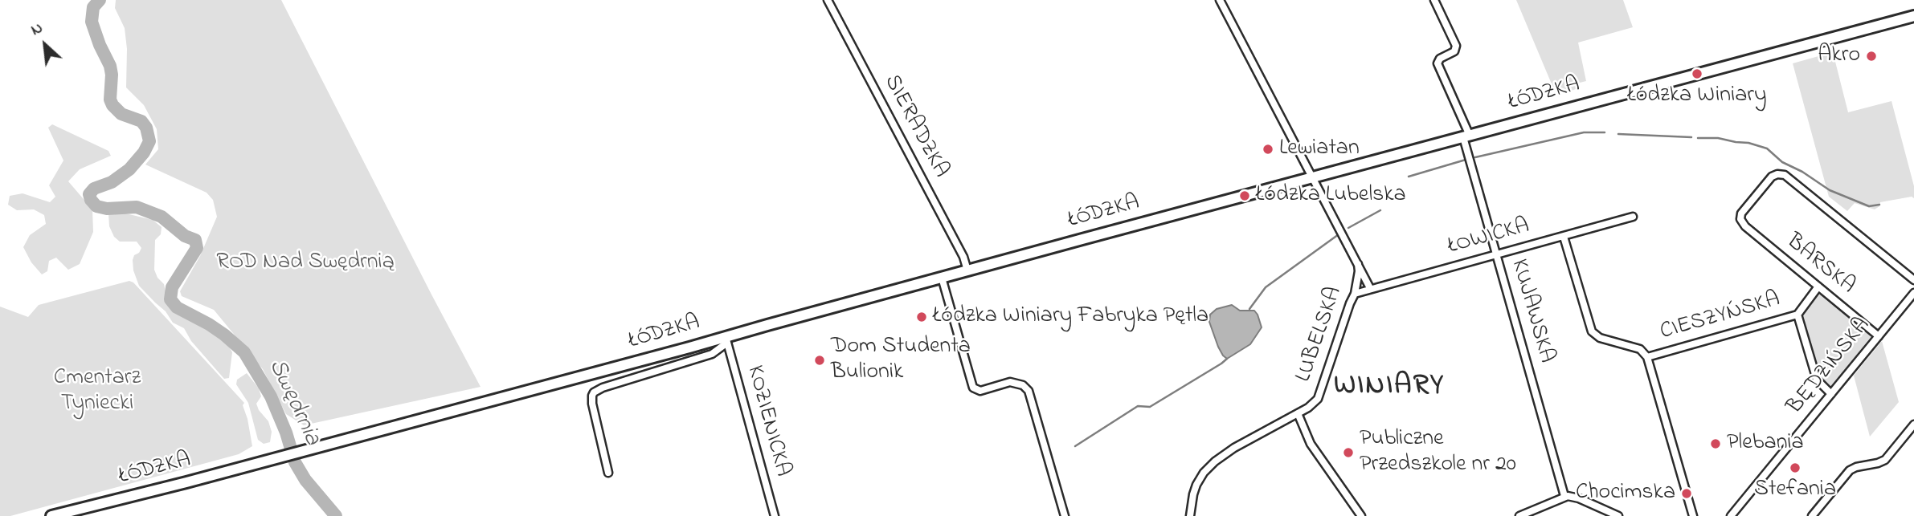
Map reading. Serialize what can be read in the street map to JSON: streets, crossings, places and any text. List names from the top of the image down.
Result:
{
  "streets": {
    "main road": ["ŁÓDZKA"],
    "street": [
      "SIERADZKA",
      "ŁOWICKA",
      "BARSKA",
      "KUJAWSKA",
      "CIESZYŃSKA",
      "LUBELSKA",
      "BĘDZIŃSKA",
      "KOZIENICKA"
    ]
  },
  "crossings": [
    ["ŁÓDZKA", "SIERADZKA"],
    ["ŁÓDZKA", "KUJAWSKA"],
    ["ŁÓDZKA", "LUBELSKA"],
    ["ŁÓDZKA", "KOZIENICKA"],
    ["ŁOWICKA", "KUJAWSKA"],
    ["ŁOWICKA", "CIESZYŃSKA"],
    ["ŁOWICKA", "LUBELSKA"],
    ["BARSKA", "BĘDZIŃSKA"]
  ],
  "districts": ["WINIARY"],
  "water": ["Swędrnia"],
  "parks": ["ROD Nad Swędrnią", "Cmentarz Tyniecki"],
  "places": [
    "Akro",
    "Łódzka Winiary",
    "Lewiatan",
    "Łódzka Lubelska",
    "Łódzka Winiary Fabryka Pętla",
    "Dom Studenta Bulionik",
    "Plebania",
    "Publiczne Przedszkole nr 20",
    "Stefania",
    "Chocimska"
  ],
  "north": "top left"
}
